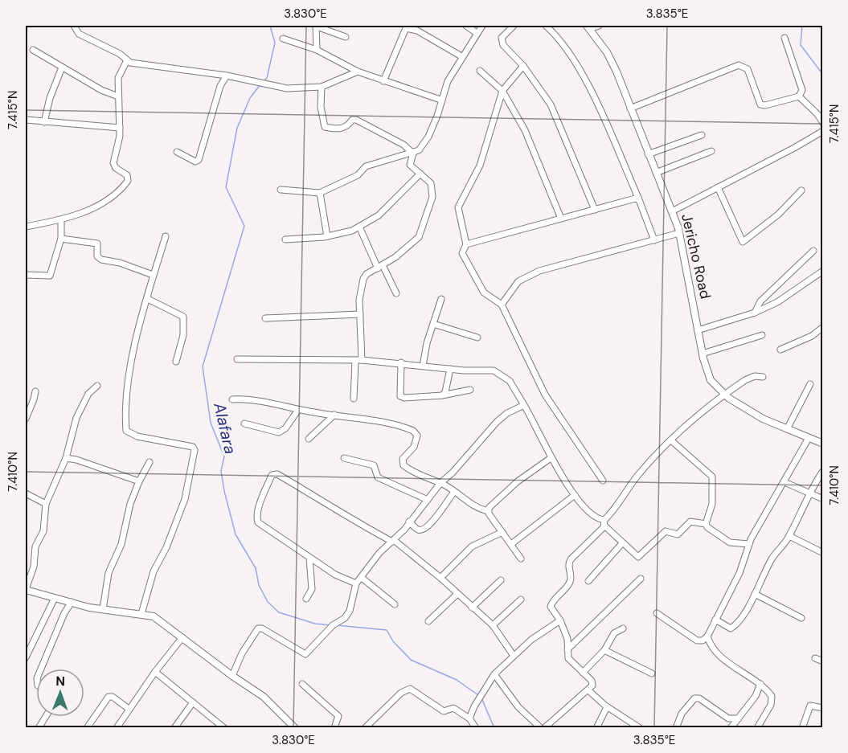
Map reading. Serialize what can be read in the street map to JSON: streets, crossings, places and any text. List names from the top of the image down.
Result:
{
  "streets": {
    "street": ["Jericho Road"]
  },
  "water": ["Alafara"],
  "north": "top",
  "coordinates": [
    "3.830°E",
    "3.835°E",
    "7.415°N",
    "7.410°N"
  ]
}
